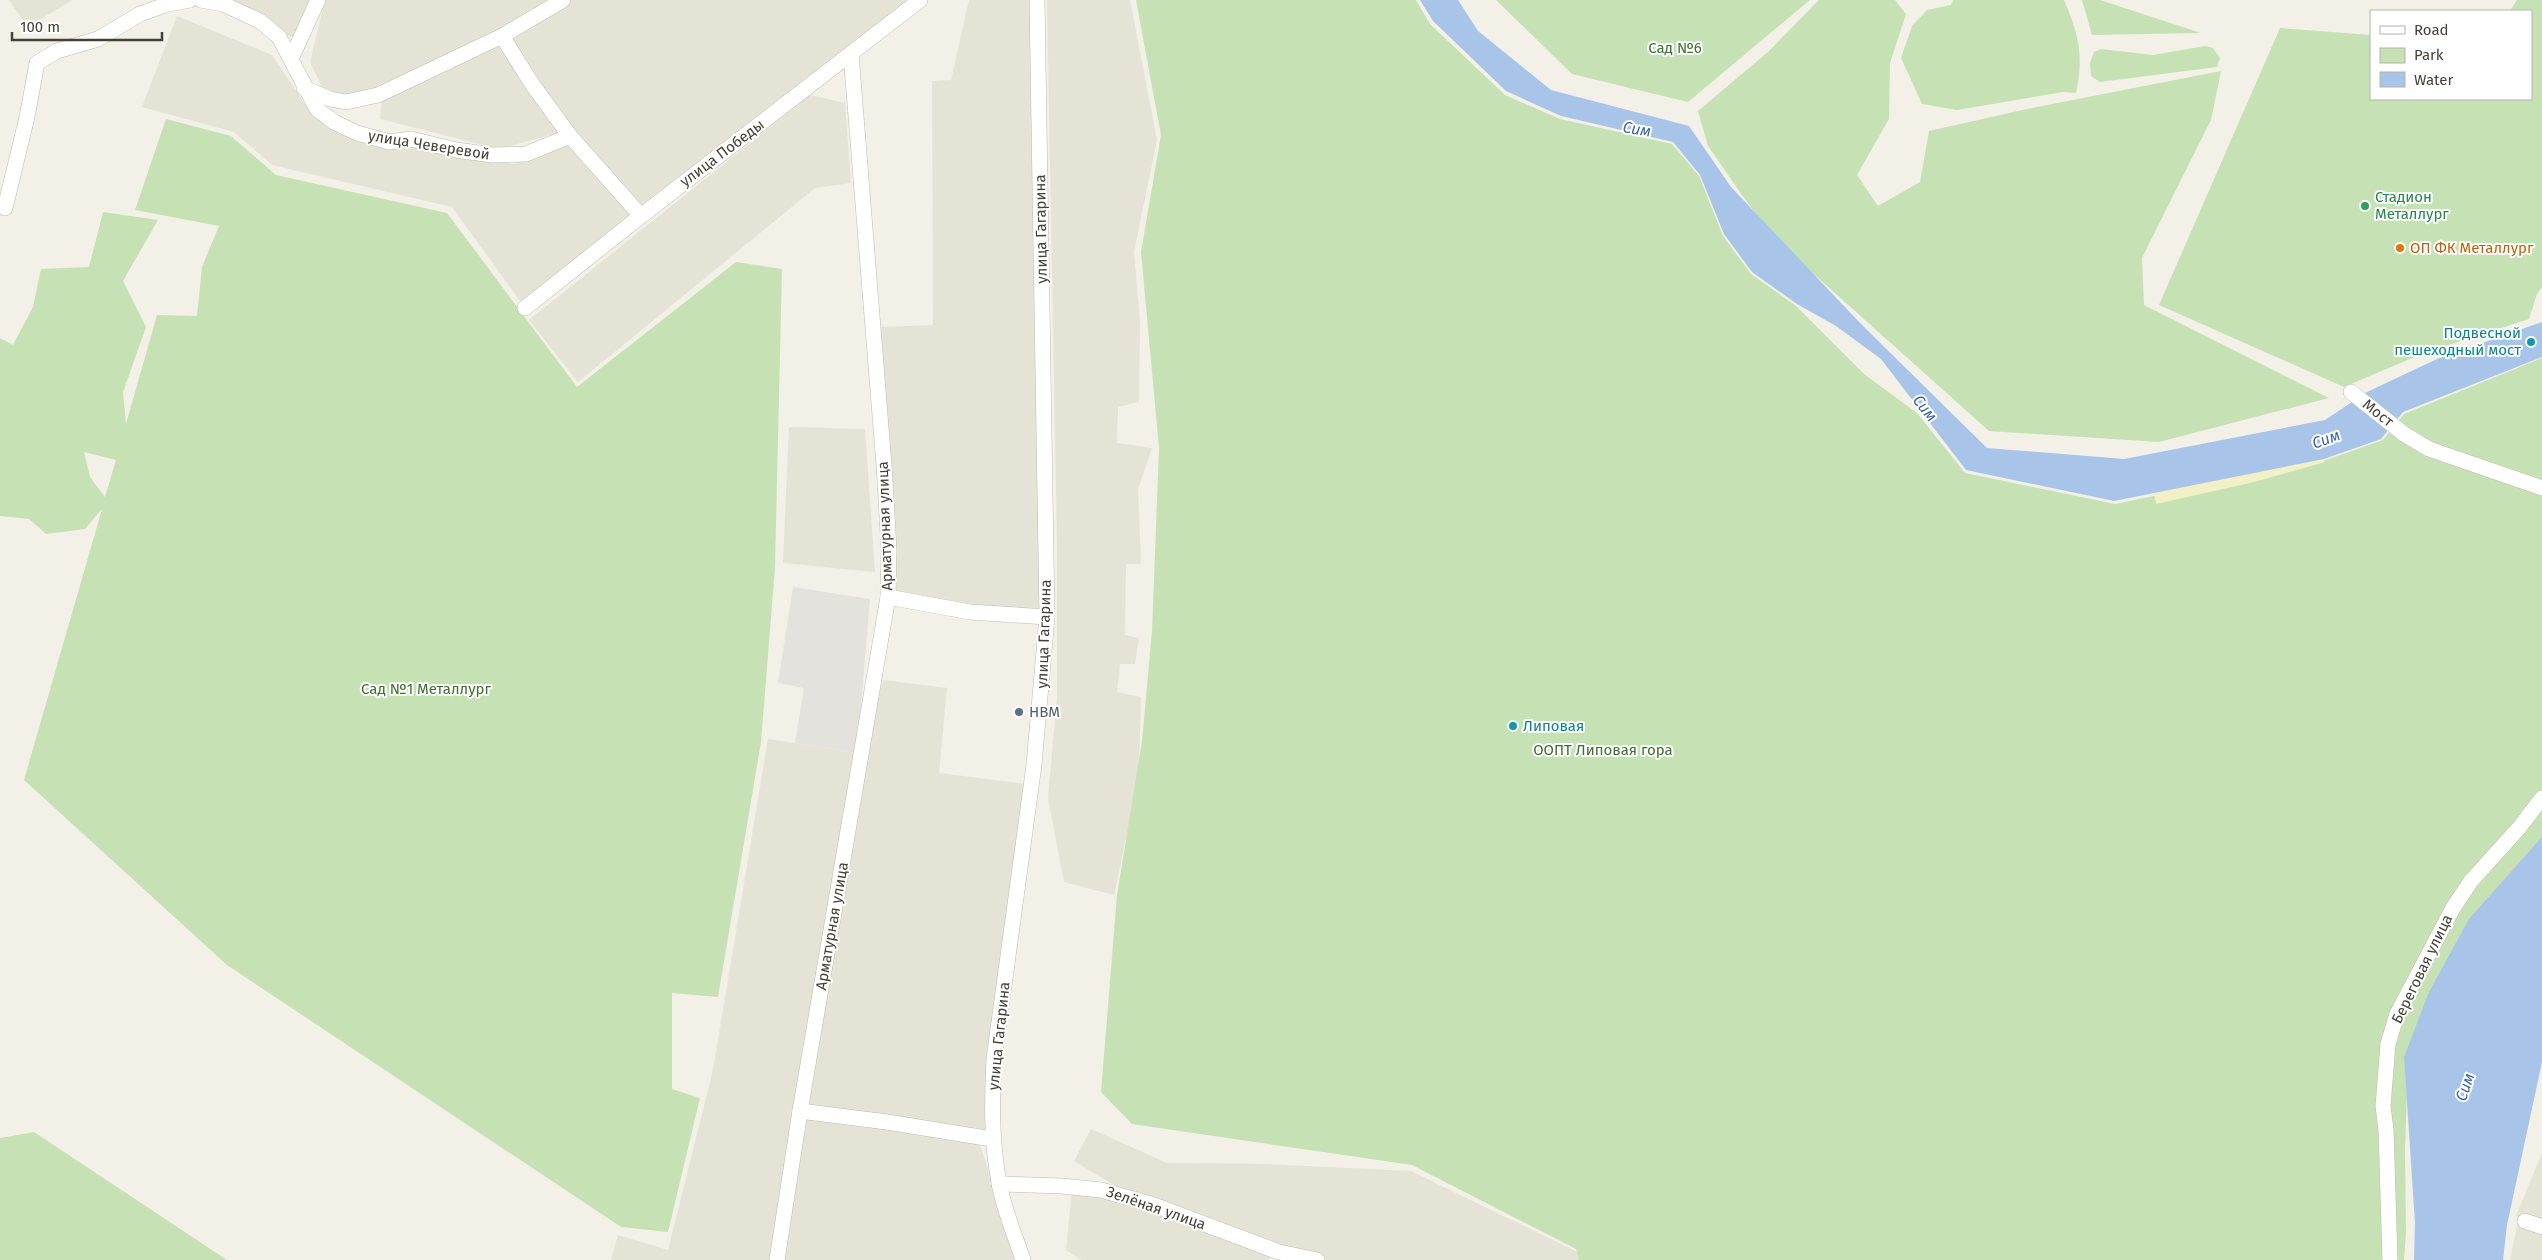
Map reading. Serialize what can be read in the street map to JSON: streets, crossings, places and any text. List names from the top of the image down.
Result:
{
  "streets": {
    "street": [
      "улица Чеверевой",
      "улица Победы",
      "улица Гагарина",
      "Мост",
      "Арматурная улица",
      "Береговая улица",
      "Зелёная улица"
    ]
  },
  "crossings": [
    ["улица Победы", "Арматурная улица"],
    ["улица Гагарина", "Зелёная улица"]
  ],
  "water": ["Сим"],
  "parks": ["Сад №6", "Сад №1 Металлург", "ООПТ Липовая гора"],
  "places": [
    "Стадион Металлург",
    "ОП ФК Металлург",
    "Подвесной пешеходный мост",
    "НВМ",
    "Липовая"
  ],
  "legend": ["Road", "Park", "Water"],
  "scale_bar": "100 m"
}
